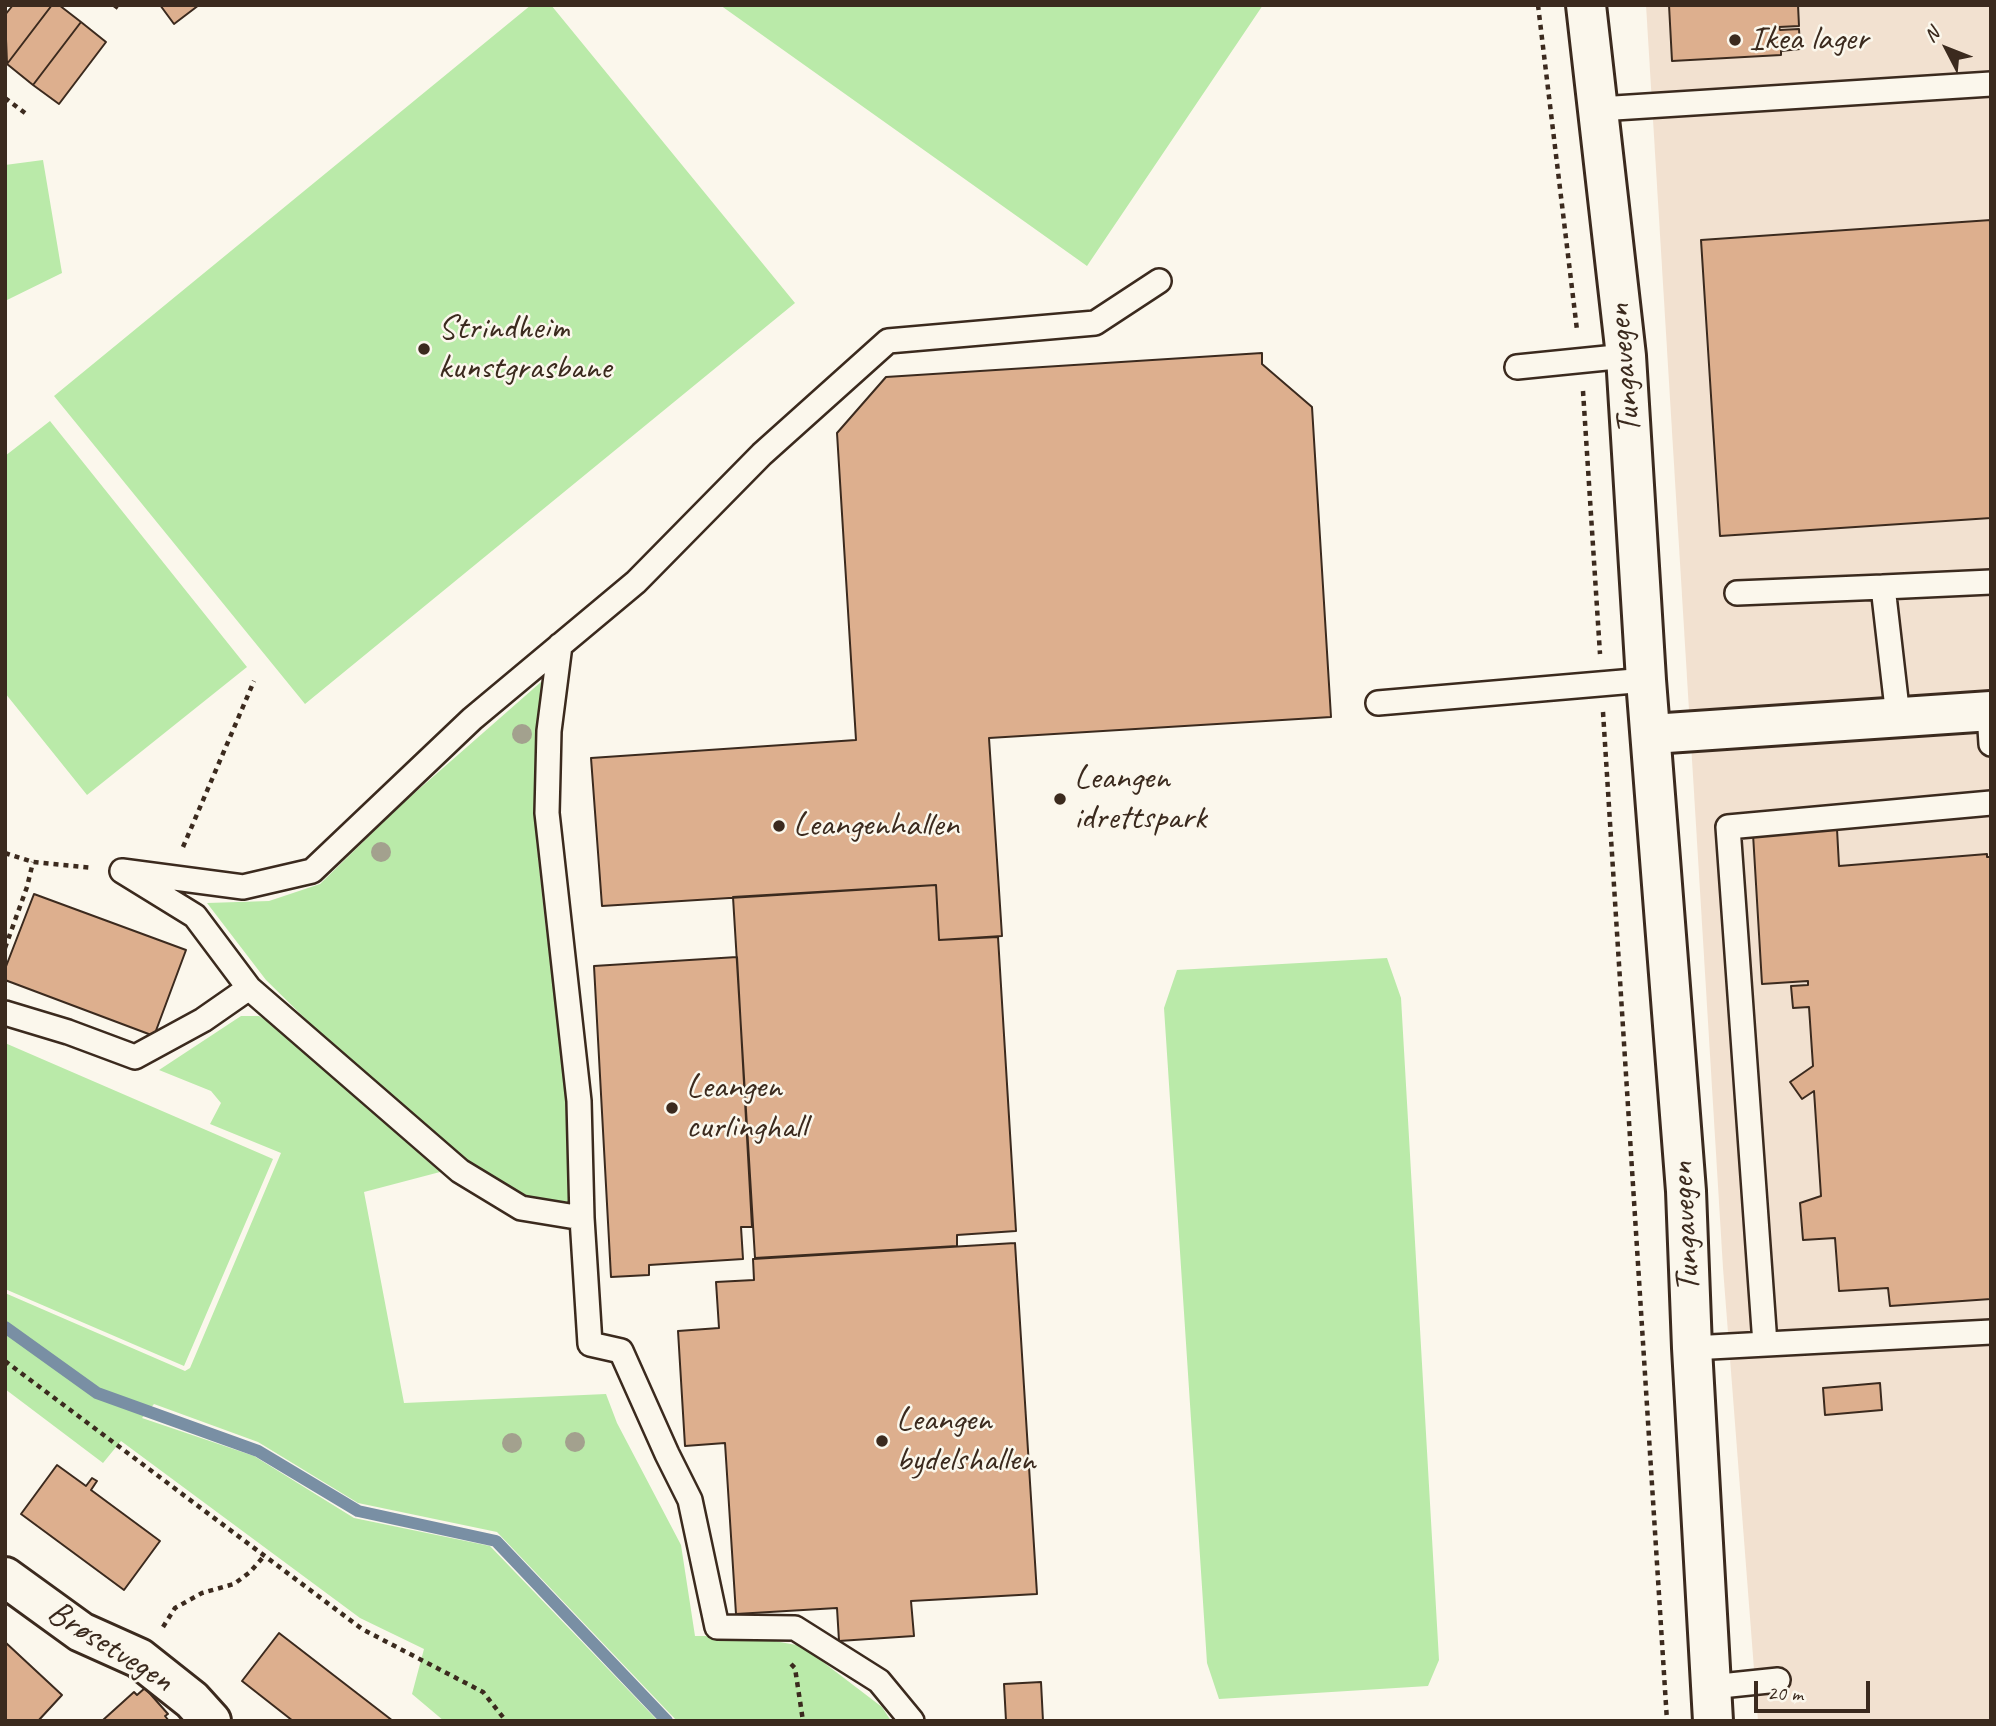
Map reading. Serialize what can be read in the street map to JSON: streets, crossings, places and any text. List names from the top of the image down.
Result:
{
  "streets": {
    "street": ["Tungavegen", "Brøsetvegen"]
  },
  "places": [
    "Ikea lager",
    "Strindheim kunstgrasbane",
    "Leangen idrettspark",
    "Leangenhallen",
    "Leangen curlinghall",
    "Leangen bydelshallen"
  ],
  "scale_bar": "20 m",
  "north": "top left"
}
